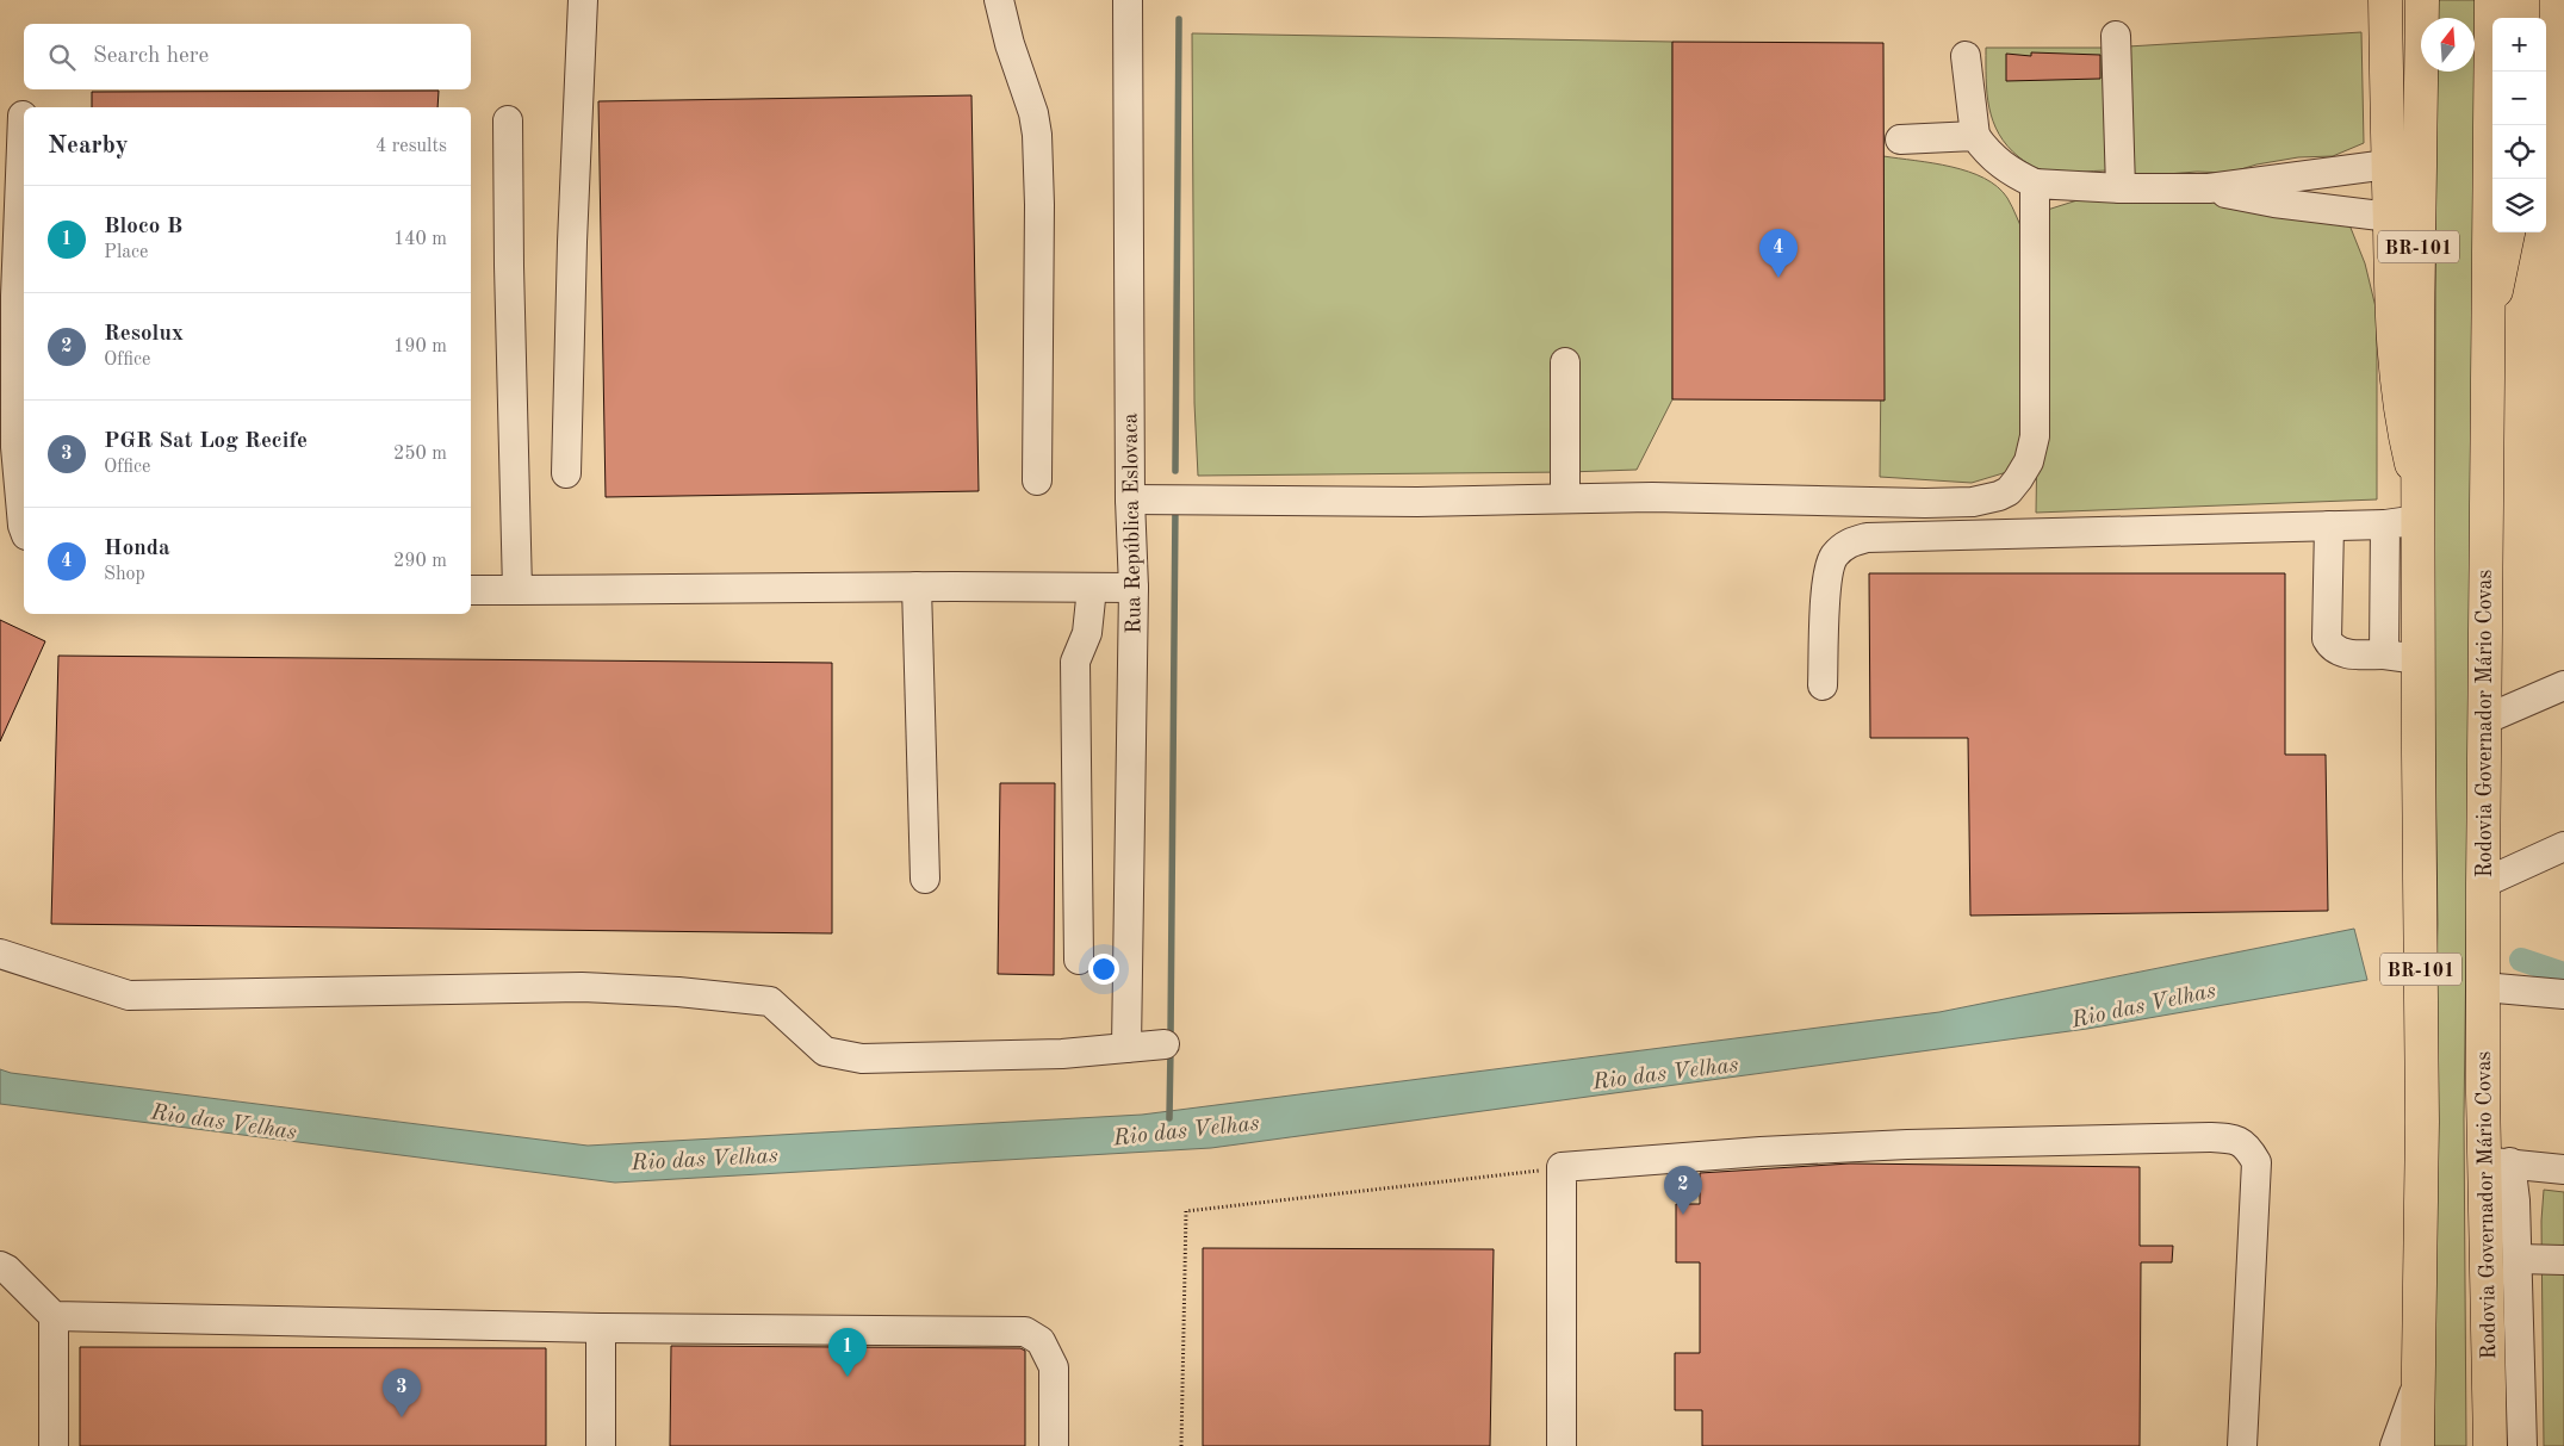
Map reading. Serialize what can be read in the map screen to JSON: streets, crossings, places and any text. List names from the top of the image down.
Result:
{
  "streets": {
    "main road": ["BR-101", "Rodovia Governador Mário Covas"],
    "street": ["Rua República Eslovaca"]
  },
  "water": ["Rio das Velhas"],
  "north": "top",
  "page": {
    "map_buttons": ["+", "−"],
    "search": "Search here",
    "heading": ["Nearby", "4 results"],
    "list": [
      {
        "mark": "1",
        "name": "Bloco B",
        "note": "Place",
        "value": "140 m"
      },
      {
        "mark": "2",
        "name": "Resolux",
        "note": "Office",
        "value": "190 m"
      },
      {
        "mark": "3",
        "name": "PGR Sat Log Recife",
        "note": "Office",
        "value": "250 m"
      },
      {
        "mark": "4",
        "name": "Honda",
        "note": "Shop",
        "value": "290 m"
      }
    ],
    "pins": [
      "4",
      "2",
      "1",
      "3"
    ]
  }
}
